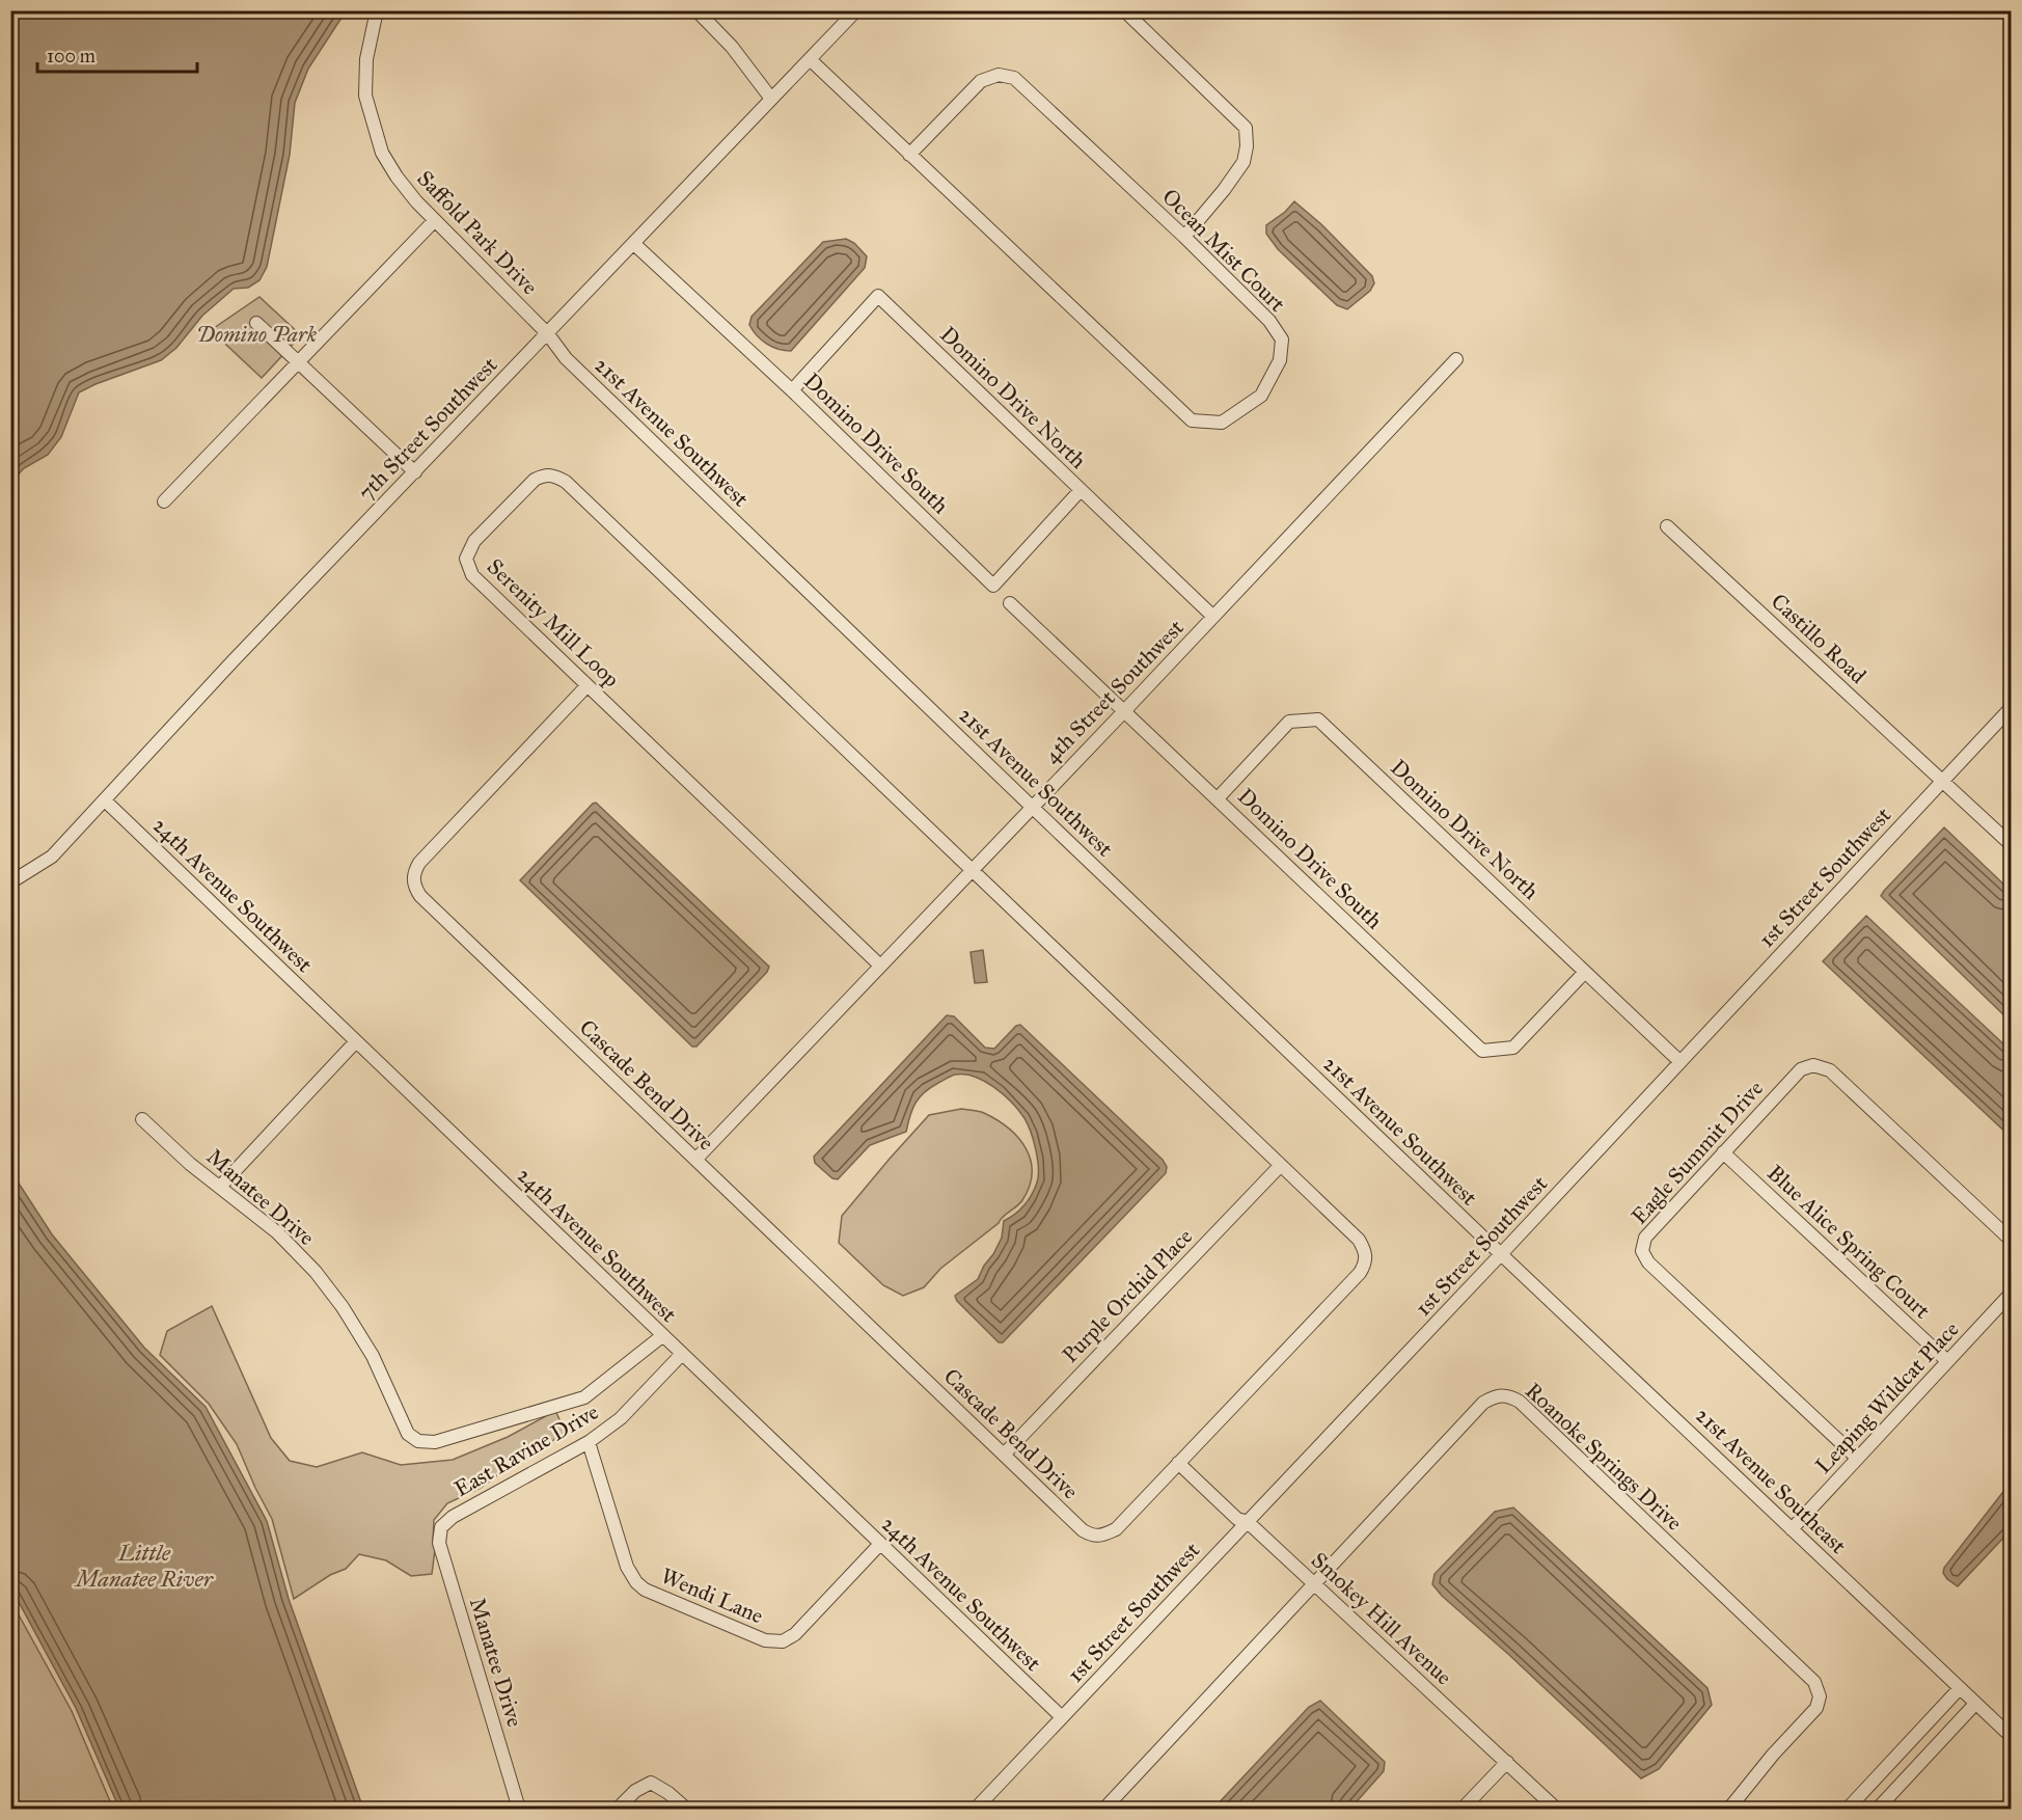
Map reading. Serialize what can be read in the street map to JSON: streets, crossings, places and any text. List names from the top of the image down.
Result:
{
  "streets": {
    "street": [
      "Saffold Park Drive",
      "Ocean Mist Court",
      "Domino Drive North",
      "7th Street Southwest",
      "21st Avenue Southwest",
      "Domino Drive South",
      "Serenity Mill Loop",
      "Castillo Road",
      "4th Street Southwest",
      "1st Street Southwest",
      "24th Avenue Southwest",
      "Cascade Bend Drive",
      "Eagle Summit Drive",
      "Manatee Drive",
      "Blue Alice Spring Court",
      "Purple Orchid Place",
      "Leaping Wildcat Place",
      "East Ravine Drive",
      "Roanoke Springs Drive",
      "21st Avenue Southeast",
      "Wendi Lane",
      "Smokey Hill Avenue"
    ]
  },
  "crossings": [
    ["Saffold Park Drive", "7th Street Southwest"],
    ["Saffold Park Drive", "21st Avenue Southwest"],
    ["Ocean Mist Court", "7th Street Southwest"],
    ["Domino Drive North", "Domino Drive South"],
    ["Domino Drive North", "4th Street Southwest"],
    ["Domino Drive North", "1st Street Southwest"],
    ["7th Street Southwest", "21st Avenue Southwest"],
    ["7th Street Southwest", "Domino Drive South"],
    ["7th Street Southwest", "24th Avenue Southwest"],
    ["21st Avenue Southwest", "4th Street Southwest"],
    ["21st Avenue Southwest", "1st Street Southwest"],
    ["21st Avenue Southwest", "21st Avenue Southeast"],
    ["Domino Drive South", "4th Street Southwest"],
    ["Serenity Mill Loop", "4th Street Southwest"],
    ["Serenity Mill Loop", "Cascade Bend Drive"],
    ["Castillo Road", "1st Street Southwest"],
    ["4th Street Southwest", "Cascade Bend Drive"],
    ["1st Street Southwest", "24th Avenue Southwest"],
    ["1st Street Southwest", "21st Avenue Southeast"],
    ["1st Street Southwest", "Smokey Hill Avenue"],
    ["24th Avenue Southwest", "Manatee Drive"],
    ["24th Avenue Southwest", "East Ravine Drive"],
    ["24th Avenue Southwest", "Wendi Lane"],
    ["Cascade Bend Drive", "Purple Orchid Place"],
    ["Cascade Bend Drive", "Smokey Hill Avenue"],
    ["Eagle Summit Drive", "Blue Alice Spring Court"],
    ["Eagle Summit Drive", "Leaping Wildcat Place"],
    ["Manatee Drive", "East Ravine Drive"],
    ["Blue Alice Spring Court", "Leaping Wildcat Place"],
    ["Leaping Wildcat Place", "21st Avenue Southeast"],
    ["East Ravine Drive", "Wendi Lane"],
    ["Roanoke Springs Drive", "Smokey Hill Avenue"]
  ],
  "water": ["Little Manatee River"],
  "parks": ["Domino Park"],
  "scale_bar": "100 m"
}
